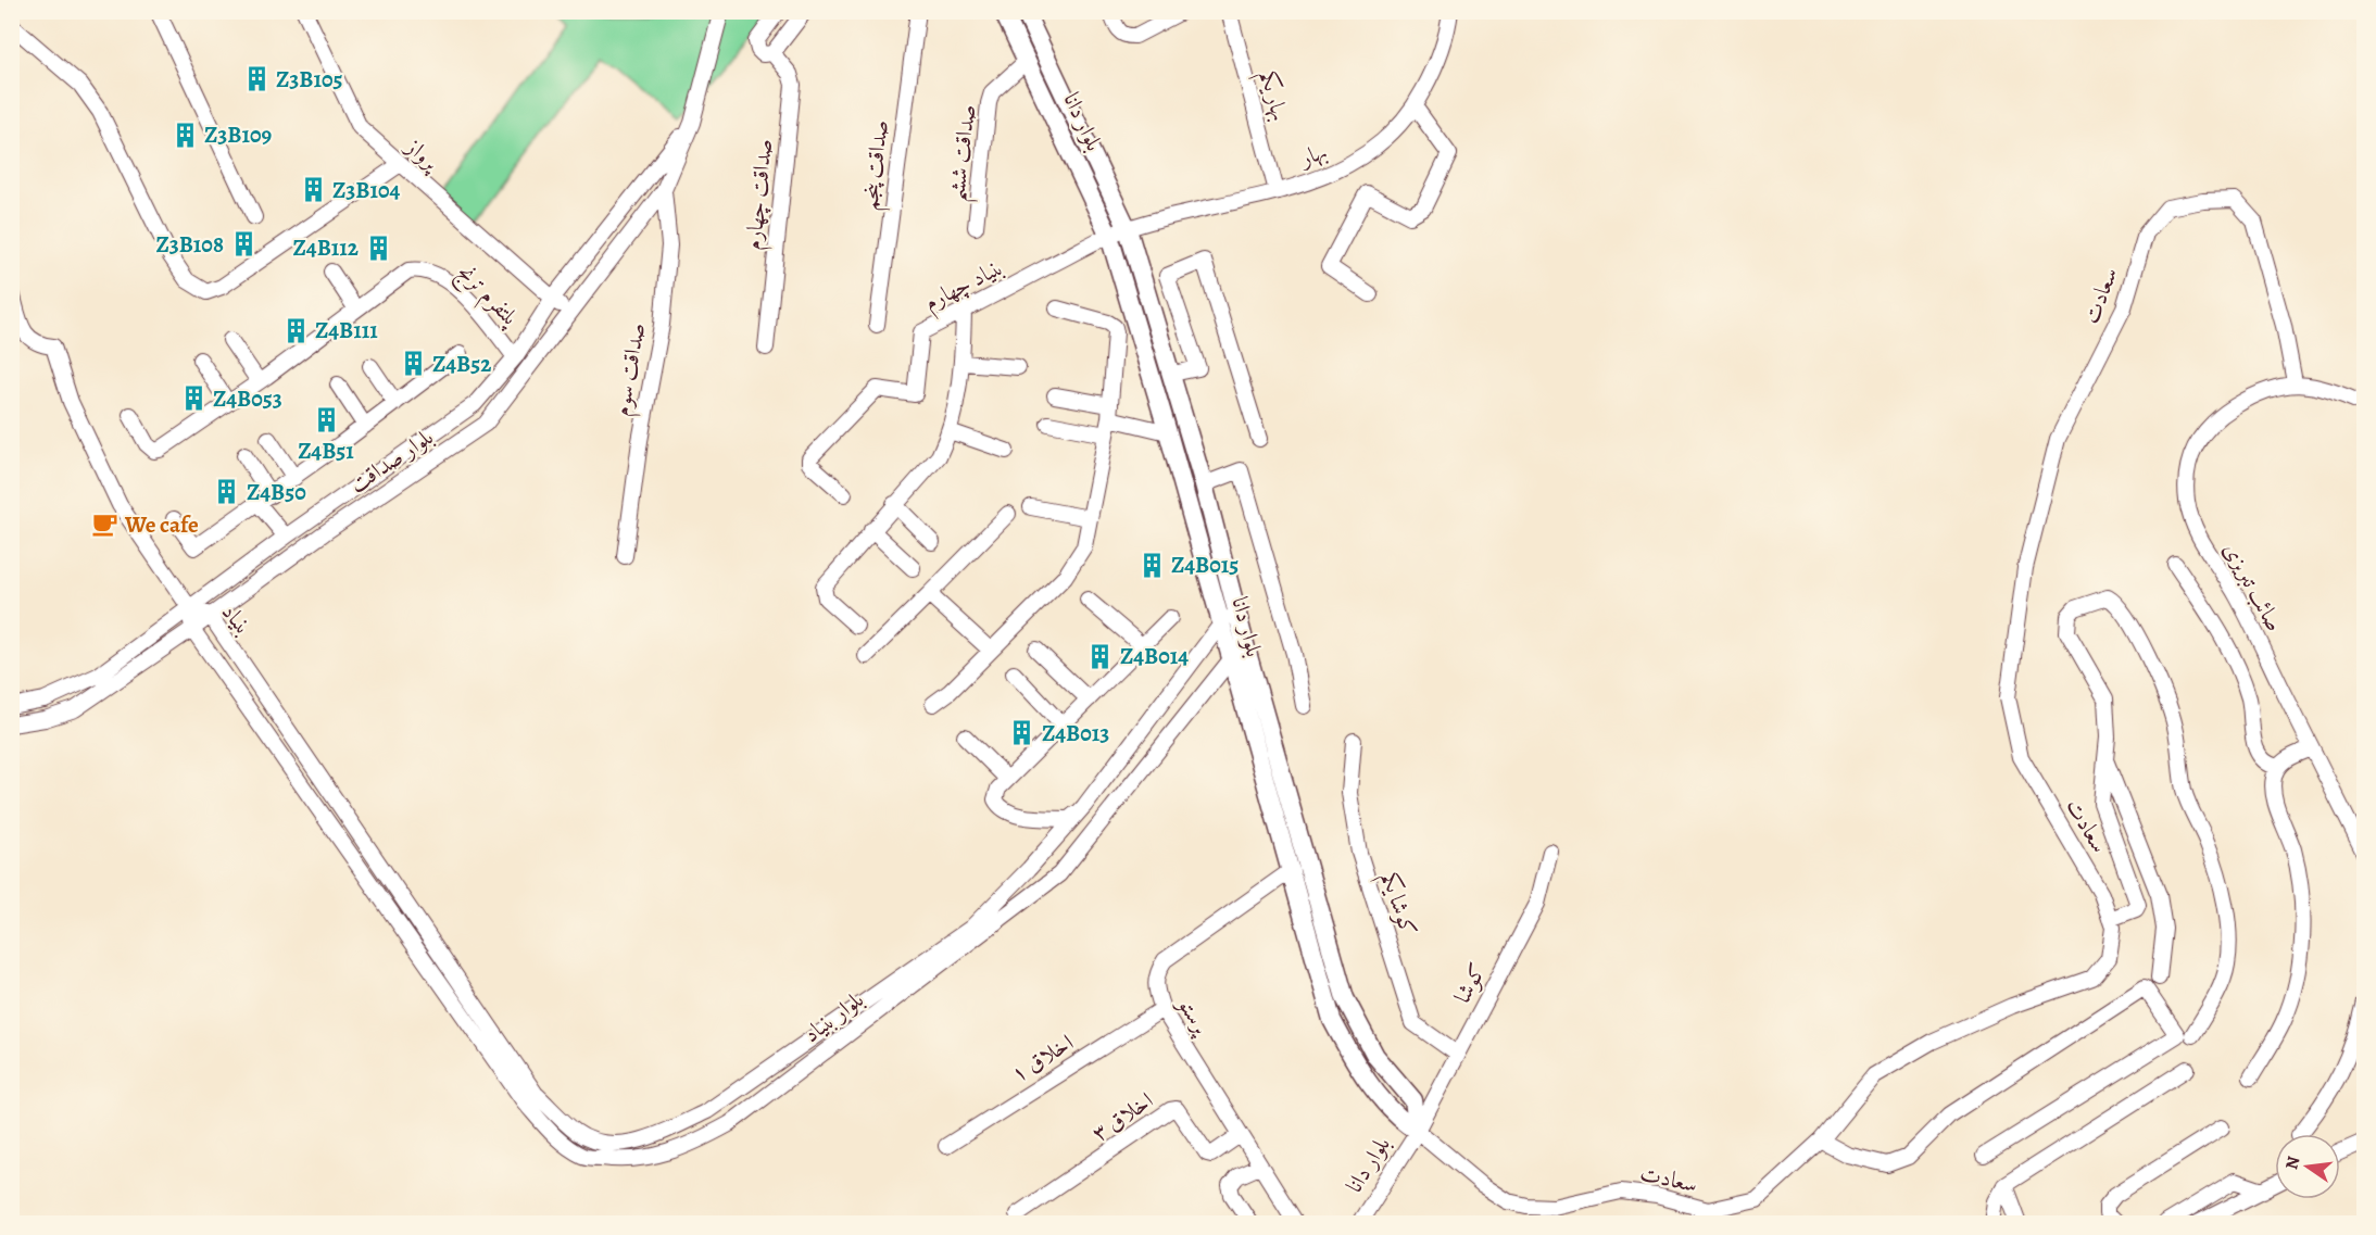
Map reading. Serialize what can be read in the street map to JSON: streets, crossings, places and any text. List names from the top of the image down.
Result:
{
  "streets": {
    "street": [
      "بهار یکم",
      "بلوار دانا",
      "صداقت ششم",
      "پرواز",
      "بهار",
      "صداقت پنجم",
      "صداقت چهارم",
      "بنیاد چهارم",
      "پلتفرم ترنج",
      "سعادت",
      "صداقت سوم",
      "بلوار صداقت",
      "صائب تبریزی",
      "بنیاد",
      "کوشا یکم",
      "کوشا",
      "پرستو",
      "بلوار بنیاد",
      "اخلاق ۱",
      "اخلاق ۳"
    ]
  },
  "crossings": [
    ["بهار یکم", "بهار"],
    ["بلوار دانا", "صداقت ششم"],
    ["بلوار دانا", "بهار"],
    ["بلوار دانا", "بنیاد چهارم"],
    ["بلوار دانا", "سعادت"],
    ["بلوار دانا", "کوشا"],
    ["بلوار دانا", "پرستو"],
    ["بلوار دانا", "بلوار بنیاد"],
    ["پرواز", "بلوار صداقت"],
    ["بهار", "بنیاد چهارم"],
    ["پلتفرم ترنج", "بلوار صداقت"],
    ["سعادت", "صائب تبریزی"],
    ["سعادت", "کوشا"],
    ["صداقت سوم", "بلوار صداقت"],
    ["بلوار صداقت", "بنیاد"],
    ["بلوار صداقت", "بلوار بنیاد"],
    ["بنیاد", "بلوار بنیاد"],
    ["کوشا یکم", "کوشا"],
    ["پرستو", "اخلاق ۱"],
    ["پرستو", "اخلاق ۳"]
  ],
  "places": {
    "building": [
      "Z3B105",
      "Z3B109",
      "Z3B104",
      "Z3B108",
      "Z4B112",
      "Z4B111",
      "Z4B52",
      "Z4B053",
      "Z4B51",
      "Z4B50",
      "Z4B015",
      "Z4B014",
      "Z4B013"
    ],
    "cafe": ["We cafe"]
  },
  "north": "left"
}
